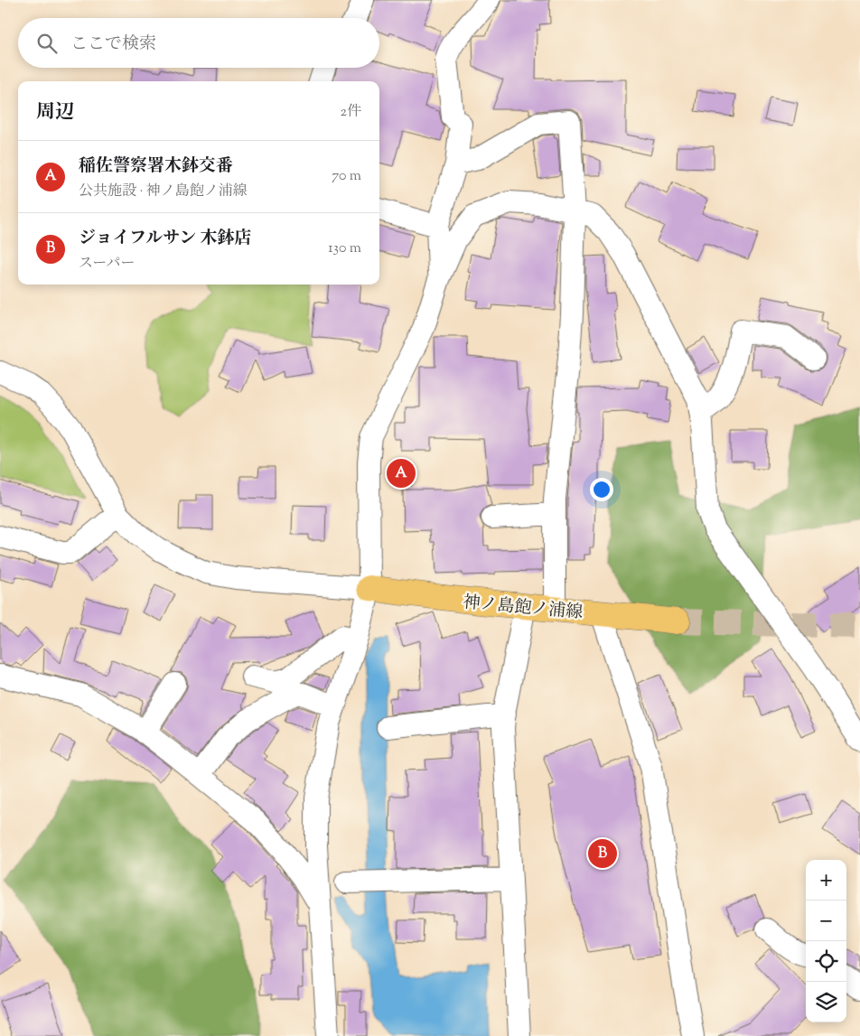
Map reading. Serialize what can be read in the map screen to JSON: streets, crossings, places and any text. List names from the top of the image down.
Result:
{
  "streets": {
    "main road": ["神ノ島飽ノ浦線"]
  },
  "page": {
    "search": "ここで検索",
    "heading": ["周辺", "2件"],
    "list": [
      {
        "mark": "A",
        "name": "稲佐警察署木鉢交番",
        "note": "公共施設 · 神ノ島飽ノ浦線",
        "value": "70 m"
      },
      {
        "mark": "B",
        "name": "ジョイフルサン 木鉢店",
        "note": "スーパー",
        "value": "130 m"
      }
    ],
    "pins": ["A", "B"],
    "map_buttons": ["+", "−"]
  }
}
